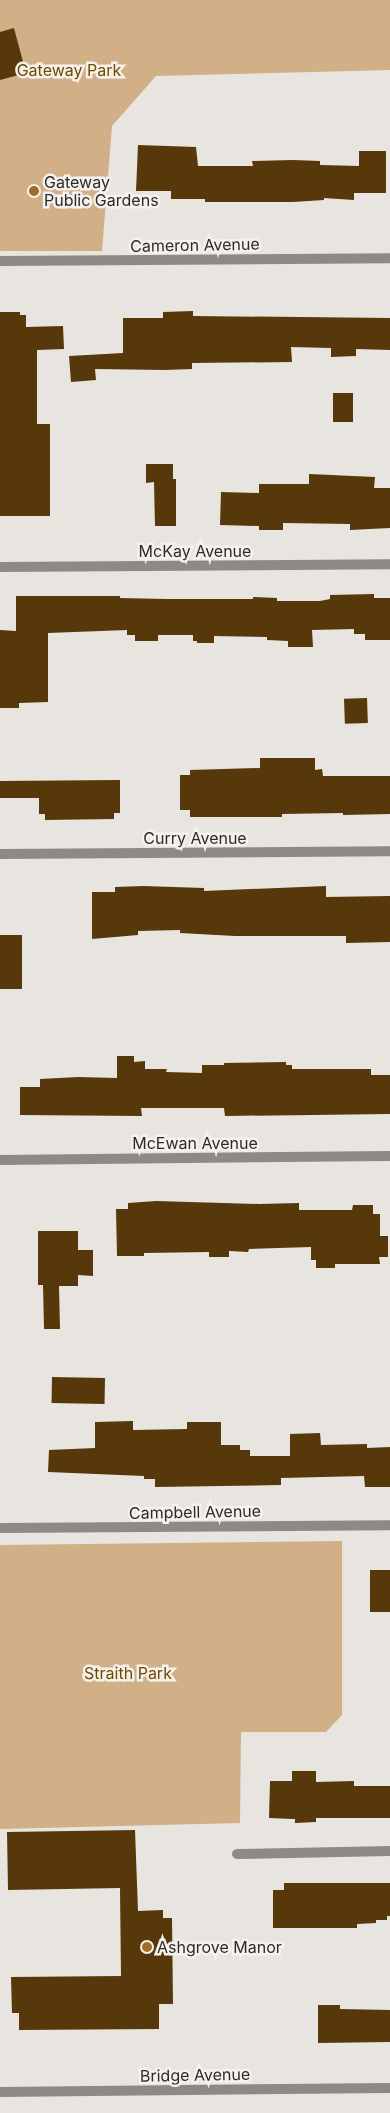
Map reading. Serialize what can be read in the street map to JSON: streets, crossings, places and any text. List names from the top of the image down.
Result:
{
  "streets": {
    "street": [
      "Cameron Avenue",
      "McKay Avenue",
      "Curry Avenue",
      "McEwan Avenue",
      "Campbell Avenue",
      "Bridge Avenue"
    ]
  },
  "parks": ["Gateway Park", "Straith Park"],
  "places": ["Gateway Public Gardens", "Ashgrove Manor"]
}
